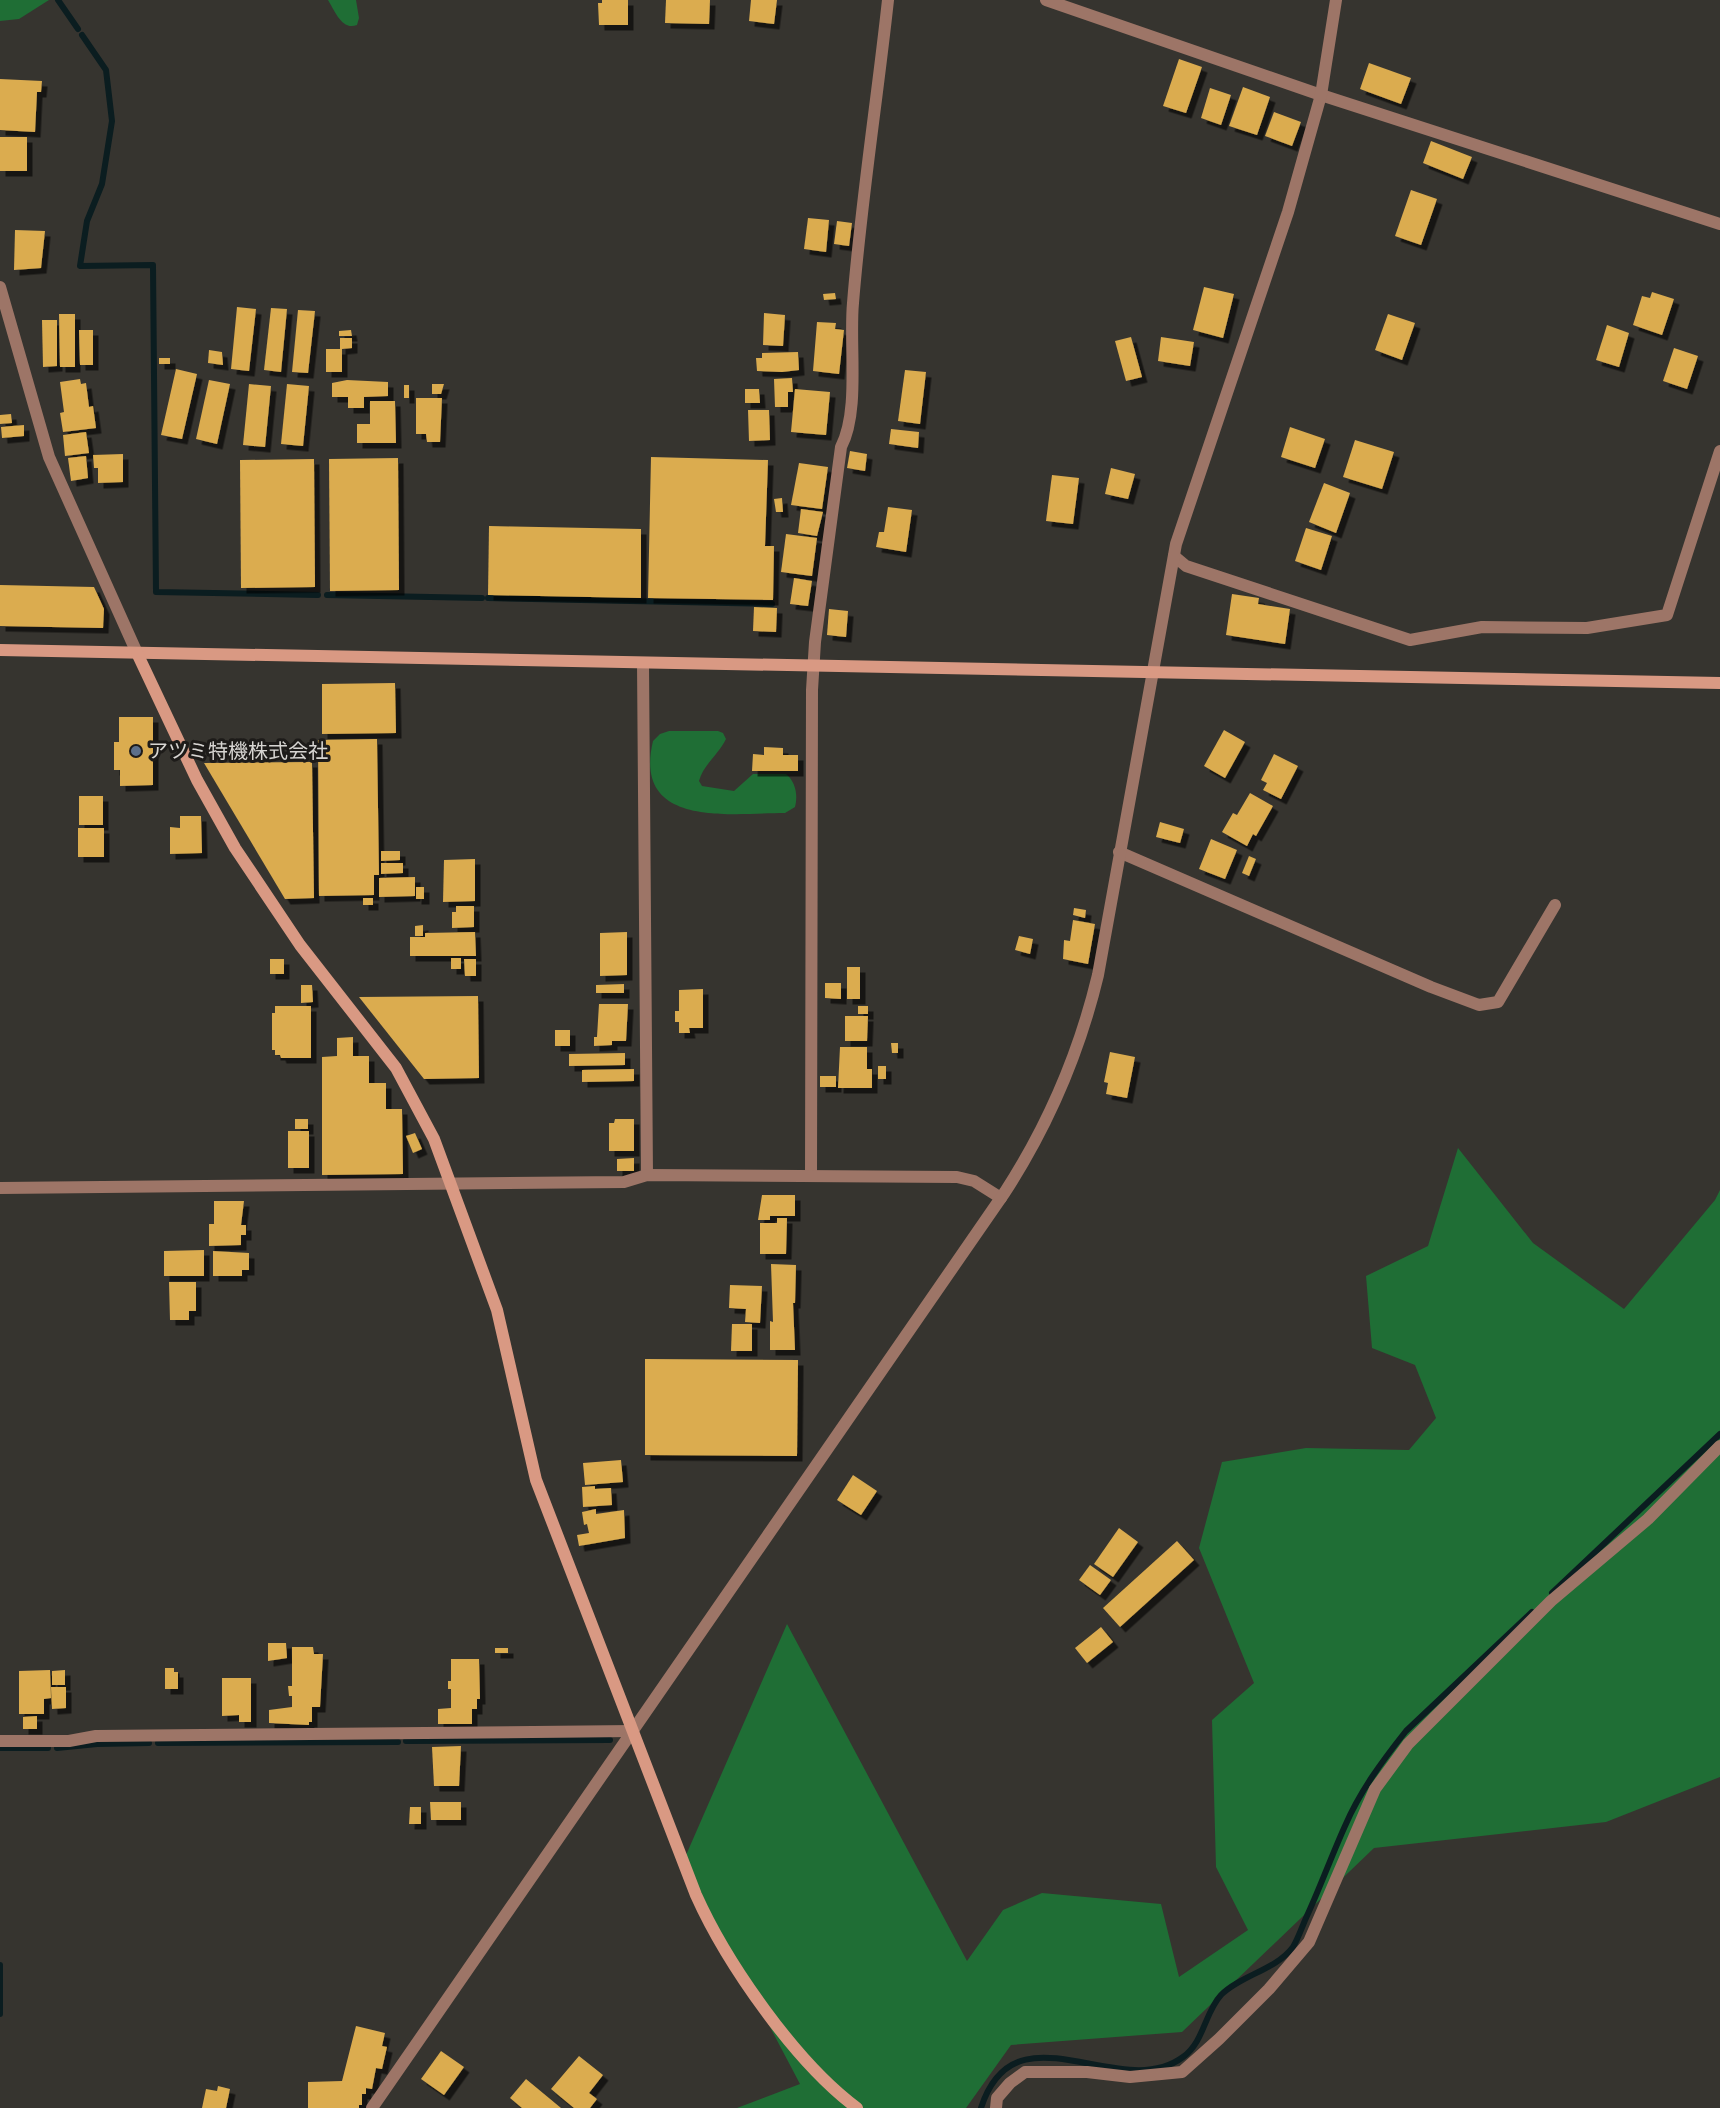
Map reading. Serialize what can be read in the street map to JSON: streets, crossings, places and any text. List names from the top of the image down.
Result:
{
  "places": ["アツミ特機株式会社"]
}
